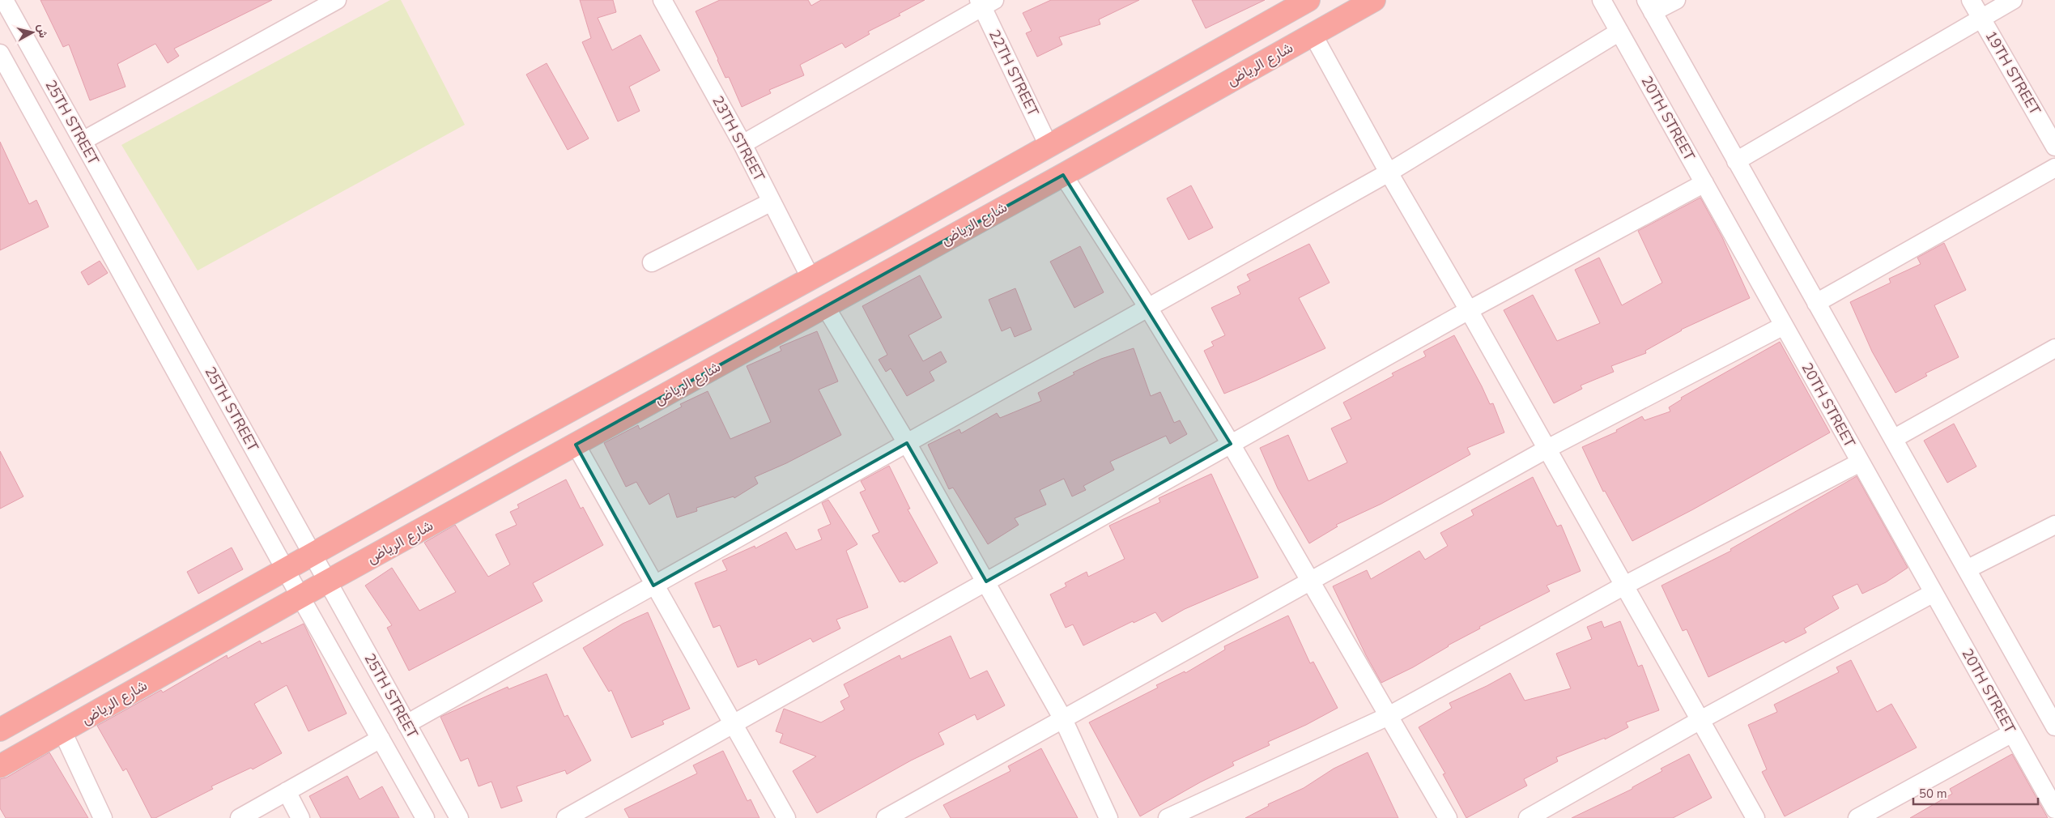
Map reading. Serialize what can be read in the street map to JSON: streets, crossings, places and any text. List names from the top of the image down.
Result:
{
  "streets": {
    "main road": ["شارع الرياض"],
    "street": [
      "22TH STREET",
      "19TH STREET",
      "20TH STREET",
      "25TH STREET",
      "23TH STREET"
    ]
  },
  "crossings": [
    ["شارع الرياض", "25TH STREET"]
  ],
  "scale_bar": "50 m",
  "north": "right"
}
